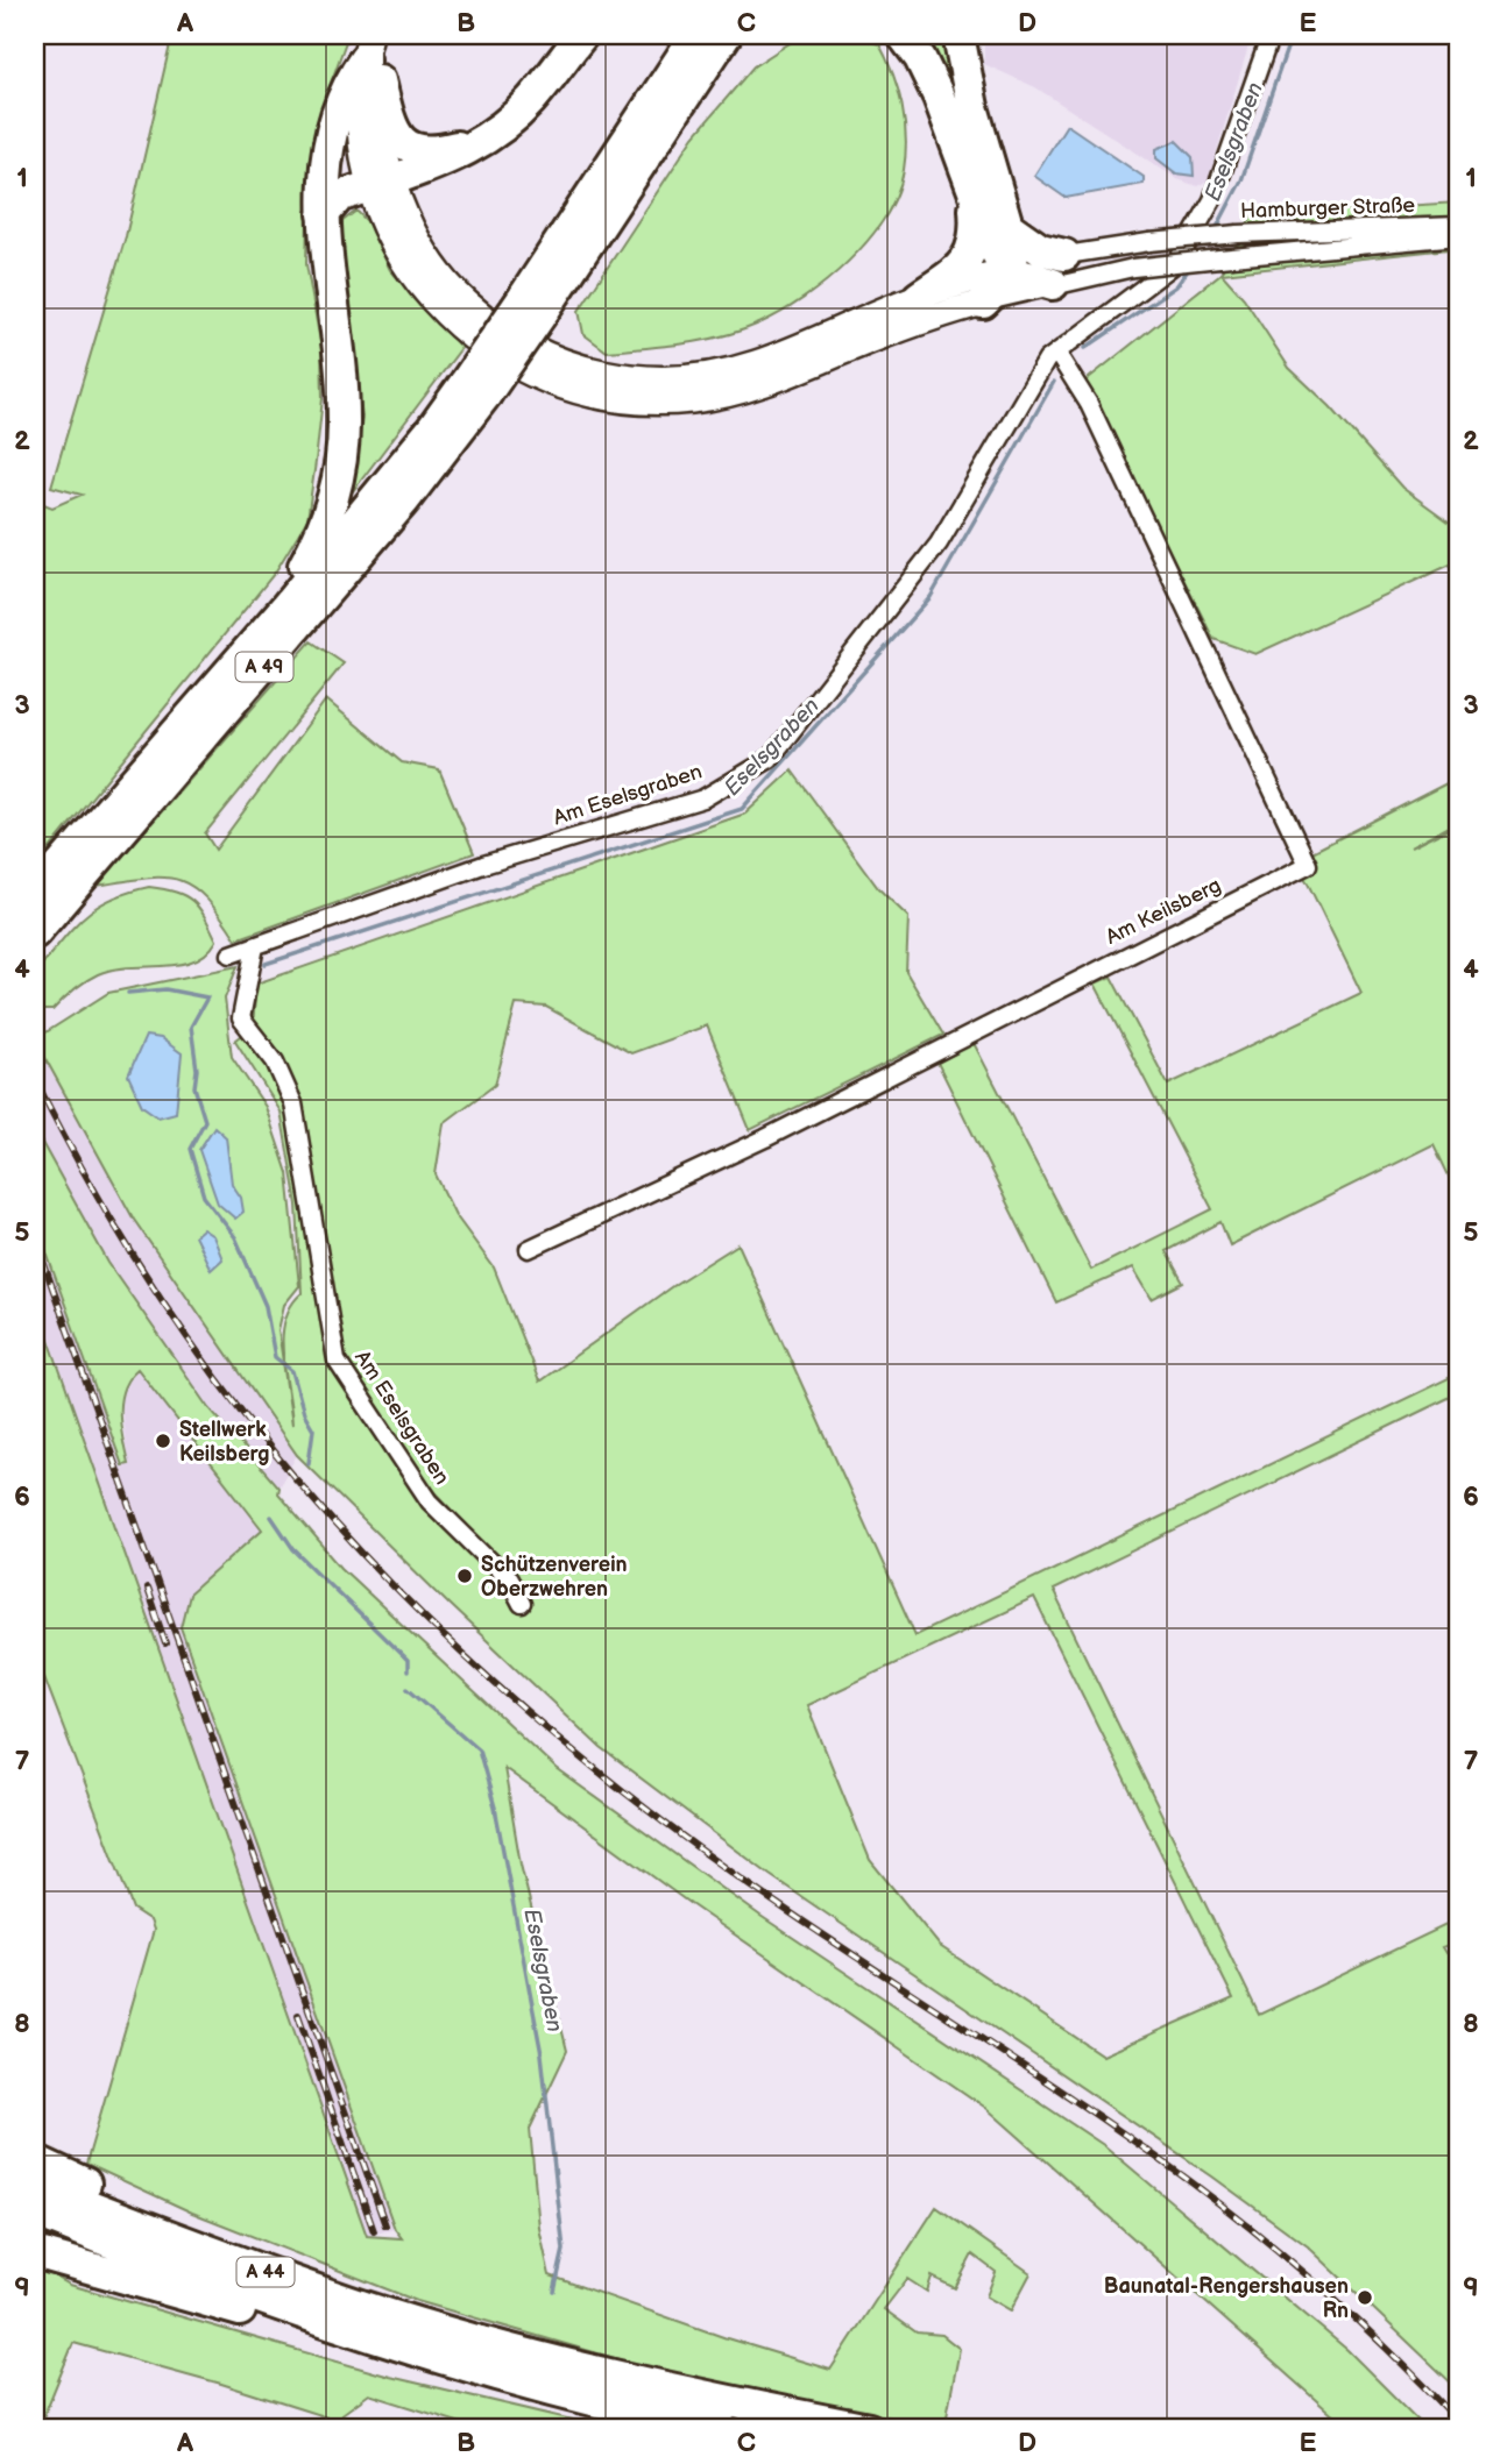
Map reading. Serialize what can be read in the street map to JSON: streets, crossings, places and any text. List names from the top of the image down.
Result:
{
  "streets": {
    "highway": ["A 49", "A 44"],
    "street": ["Hamburger Straße", "Am Eselsgraben", "Am Keilsberg"]
  },
  "crossings": [
    ["Am Eselsgraben", "Am Keilsberg"]
  ],
  "water": ["Eselsgraben"],
  "places": ["Stellwerk Keilsberg", "Schützenverein Oberzwehren", "Baunatal-Rengershausen Rn"],
  "grid": {
    "columns": [
      "A",
      "B",
      "C",
      "D",
      "E"
    ],
    "rows": [
      "1",
      "2",
      "3",
      "4",
      "5",
      "6",
      "7",
      "8",
      "9"
    ]
  }
}
